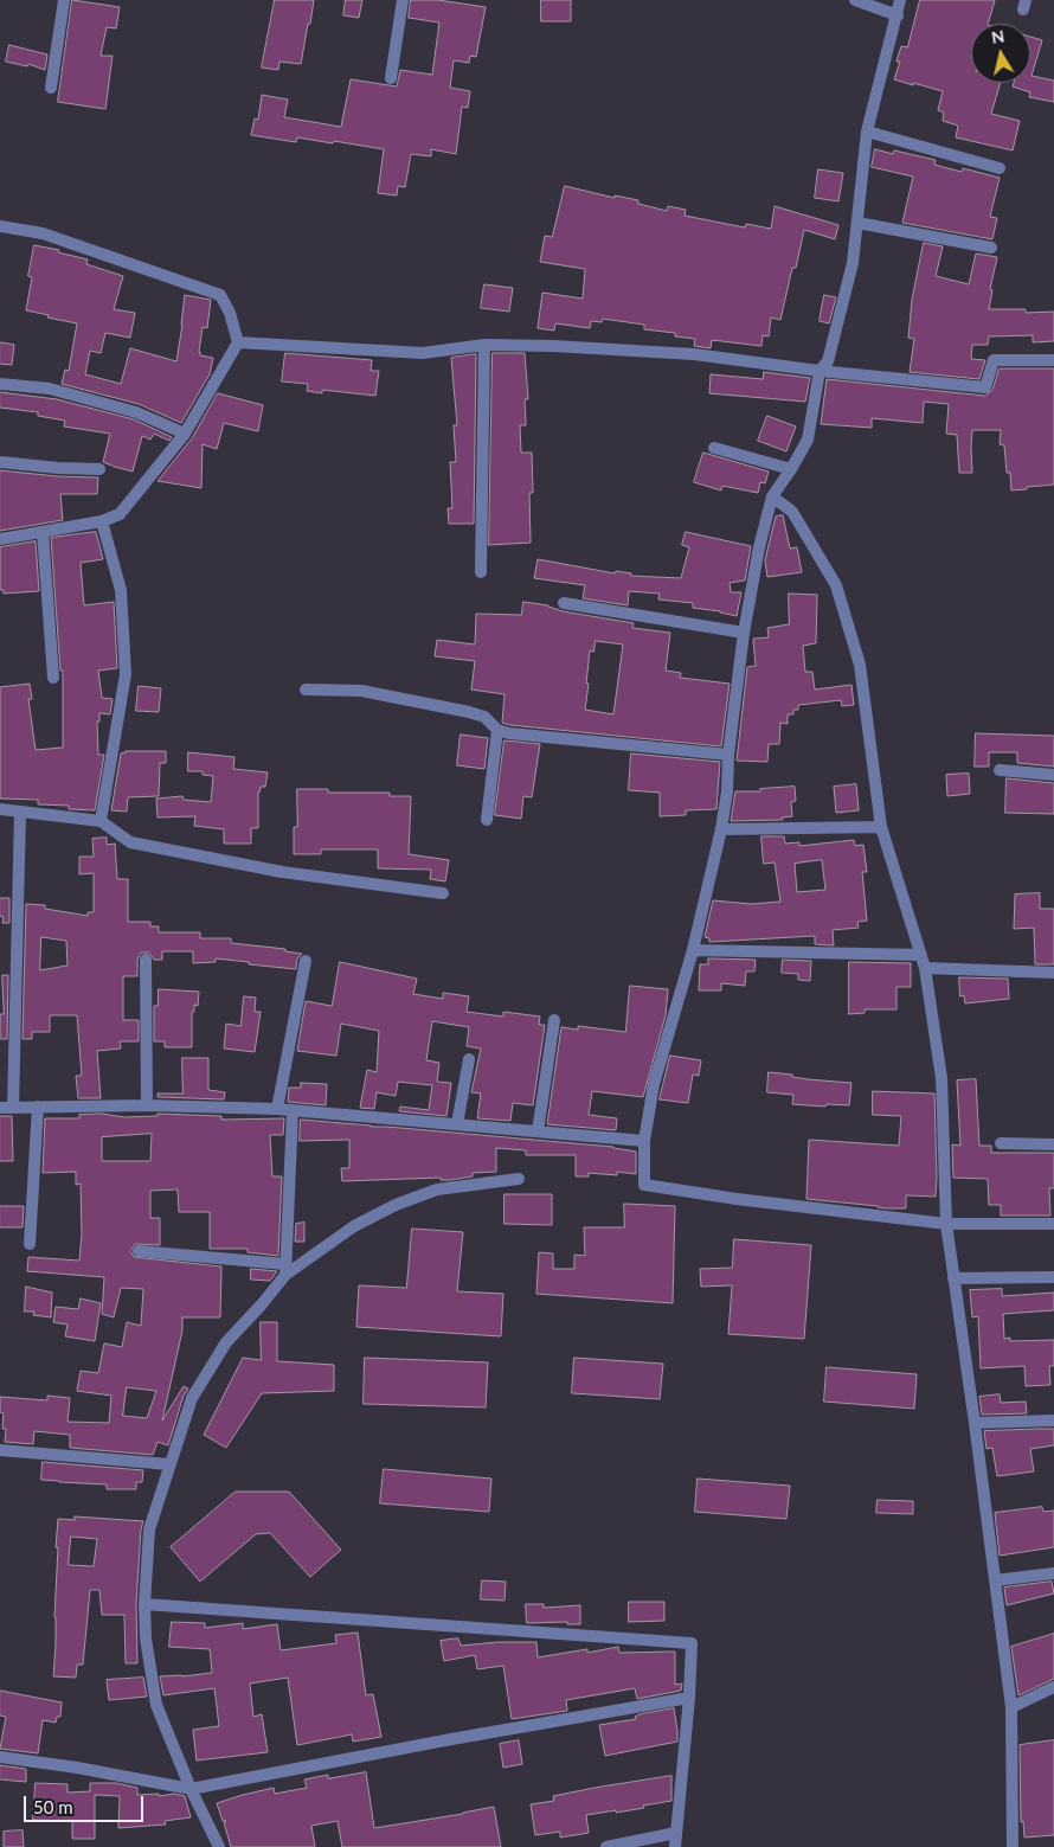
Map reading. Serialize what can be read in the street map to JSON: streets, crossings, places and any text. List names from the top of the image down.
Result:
{
  "scale_bar": "50 m",
  "north": "top"
}
